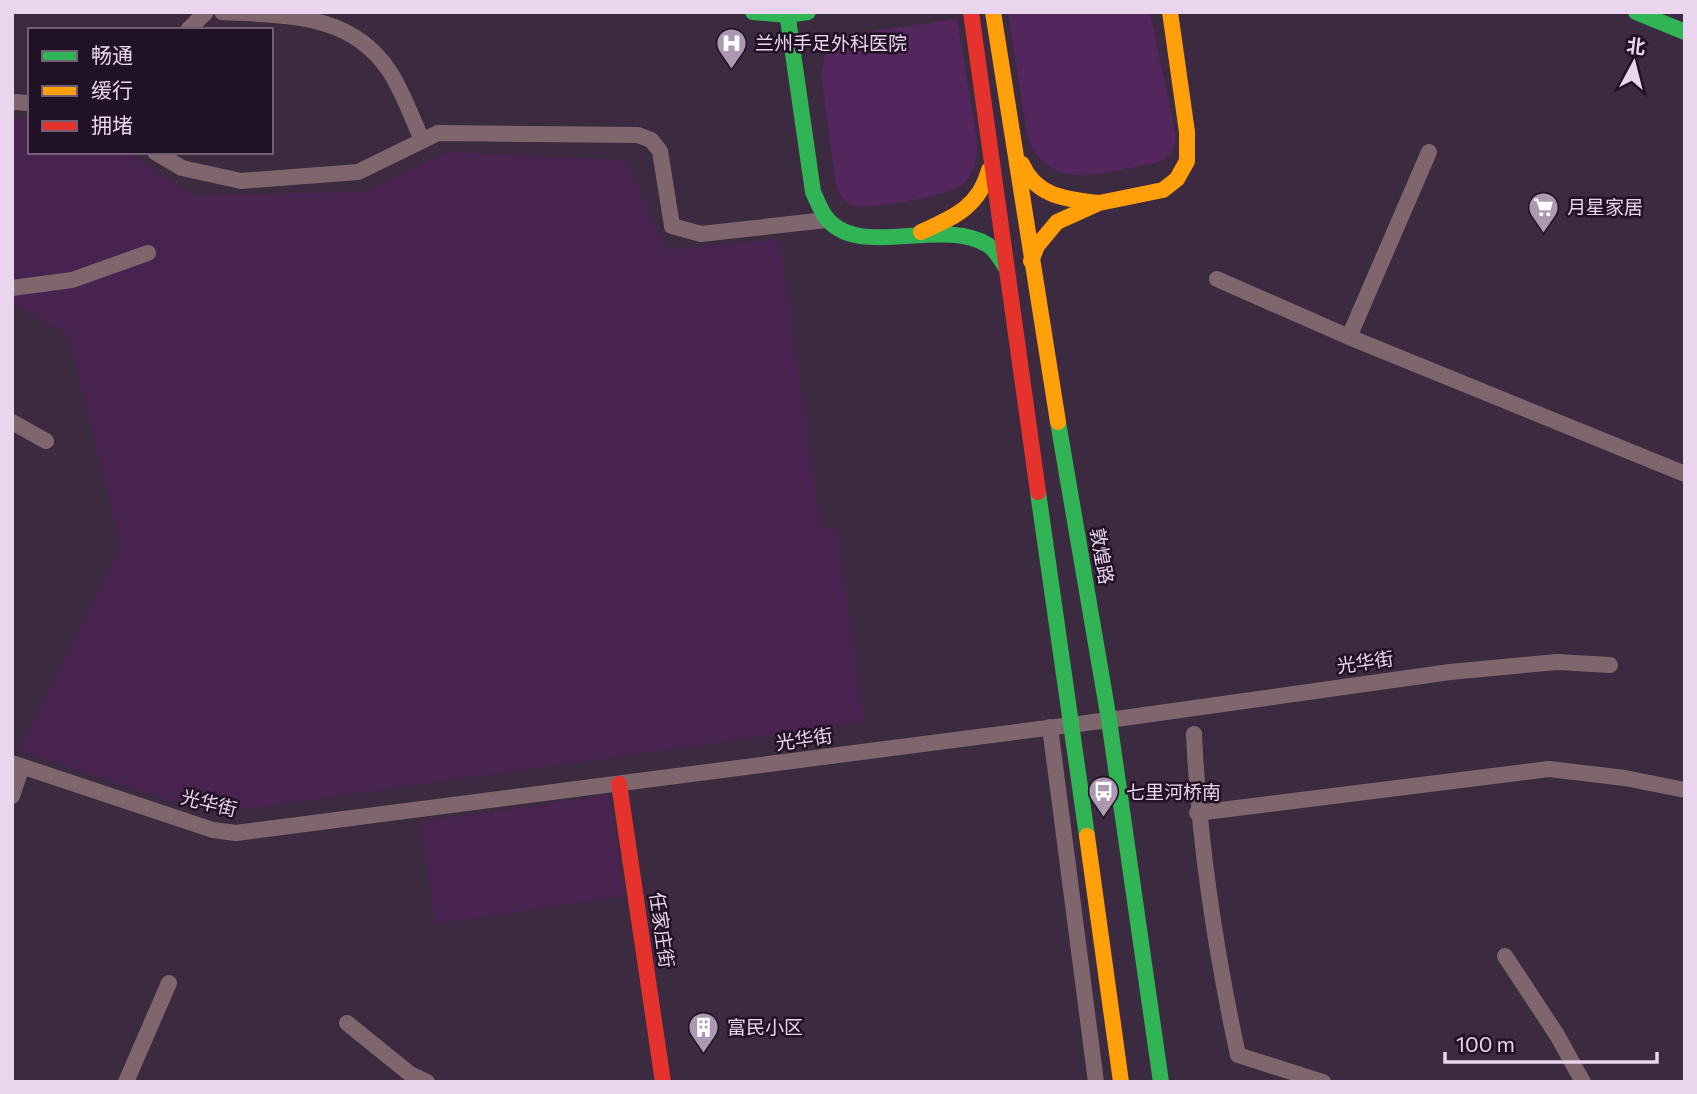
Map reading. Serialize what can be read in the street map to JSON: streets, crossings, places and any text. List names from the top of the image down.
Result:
{
  "streets": {
    "main road": ["敦煌路", "任家庄街"],
    "street": ["光华街"]
  },
  "crossings": [
    ["敦煌路", "光华街"],
    ["光华街", "任家庄街"]
  ],
  "places": {
    "hospital": ["兰州手足外科医院"],
    "supermarket": ["月星家居"],
    "bus stop": ["七里河桥南"],
    "building": ["富民小区"]
  },
  "legend": ["畅通", "缓行", "拥堵"],
  "scale_bar": "100 m",
  "north": "top"
}
